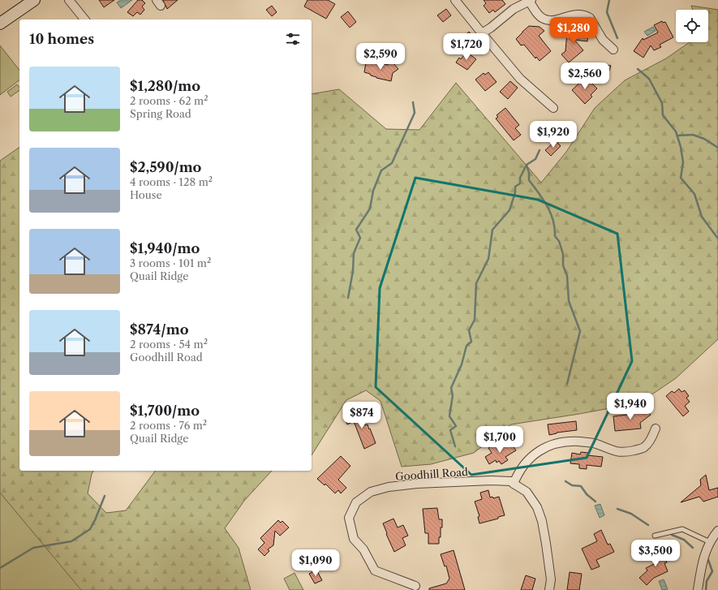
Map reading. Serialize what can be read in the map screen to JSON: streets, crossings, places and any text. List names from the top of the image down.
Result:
{
  "streets": {
    "street": ["Goodhill Road"]
  },
  "page": {
    "price": [
      "$1,280",
      "$1,720",
      "$2,590",
      "$2,560",
      "$1,920",
      "$1,940",
      "$874",
      "$1,700",
      "$3,500",
      "$1,090"
    ],
    "heading": "10 homes",
    "list": [
      {
        "name": "$1,280/mo",
        "note": "2 rooms · 62 m² · Spring Road"
      },
      {
        "name": "$2,590/mo",
        "note": "4 rooms · 128 m² · House"
      },
      {
        "name": "$1,940/mo",
        "note": "3 rooms · 101 m² · Quail Ridge"
      },
      {
        "name": "$874/mo",
        "note": "2 rooms · 54 m² · Goodhill Road"
      },
      {
        "name": "$1,700/mo",
        "note": "2 rooms · 76 m² · Quail Ridge"
      }
    ]
  }
}
